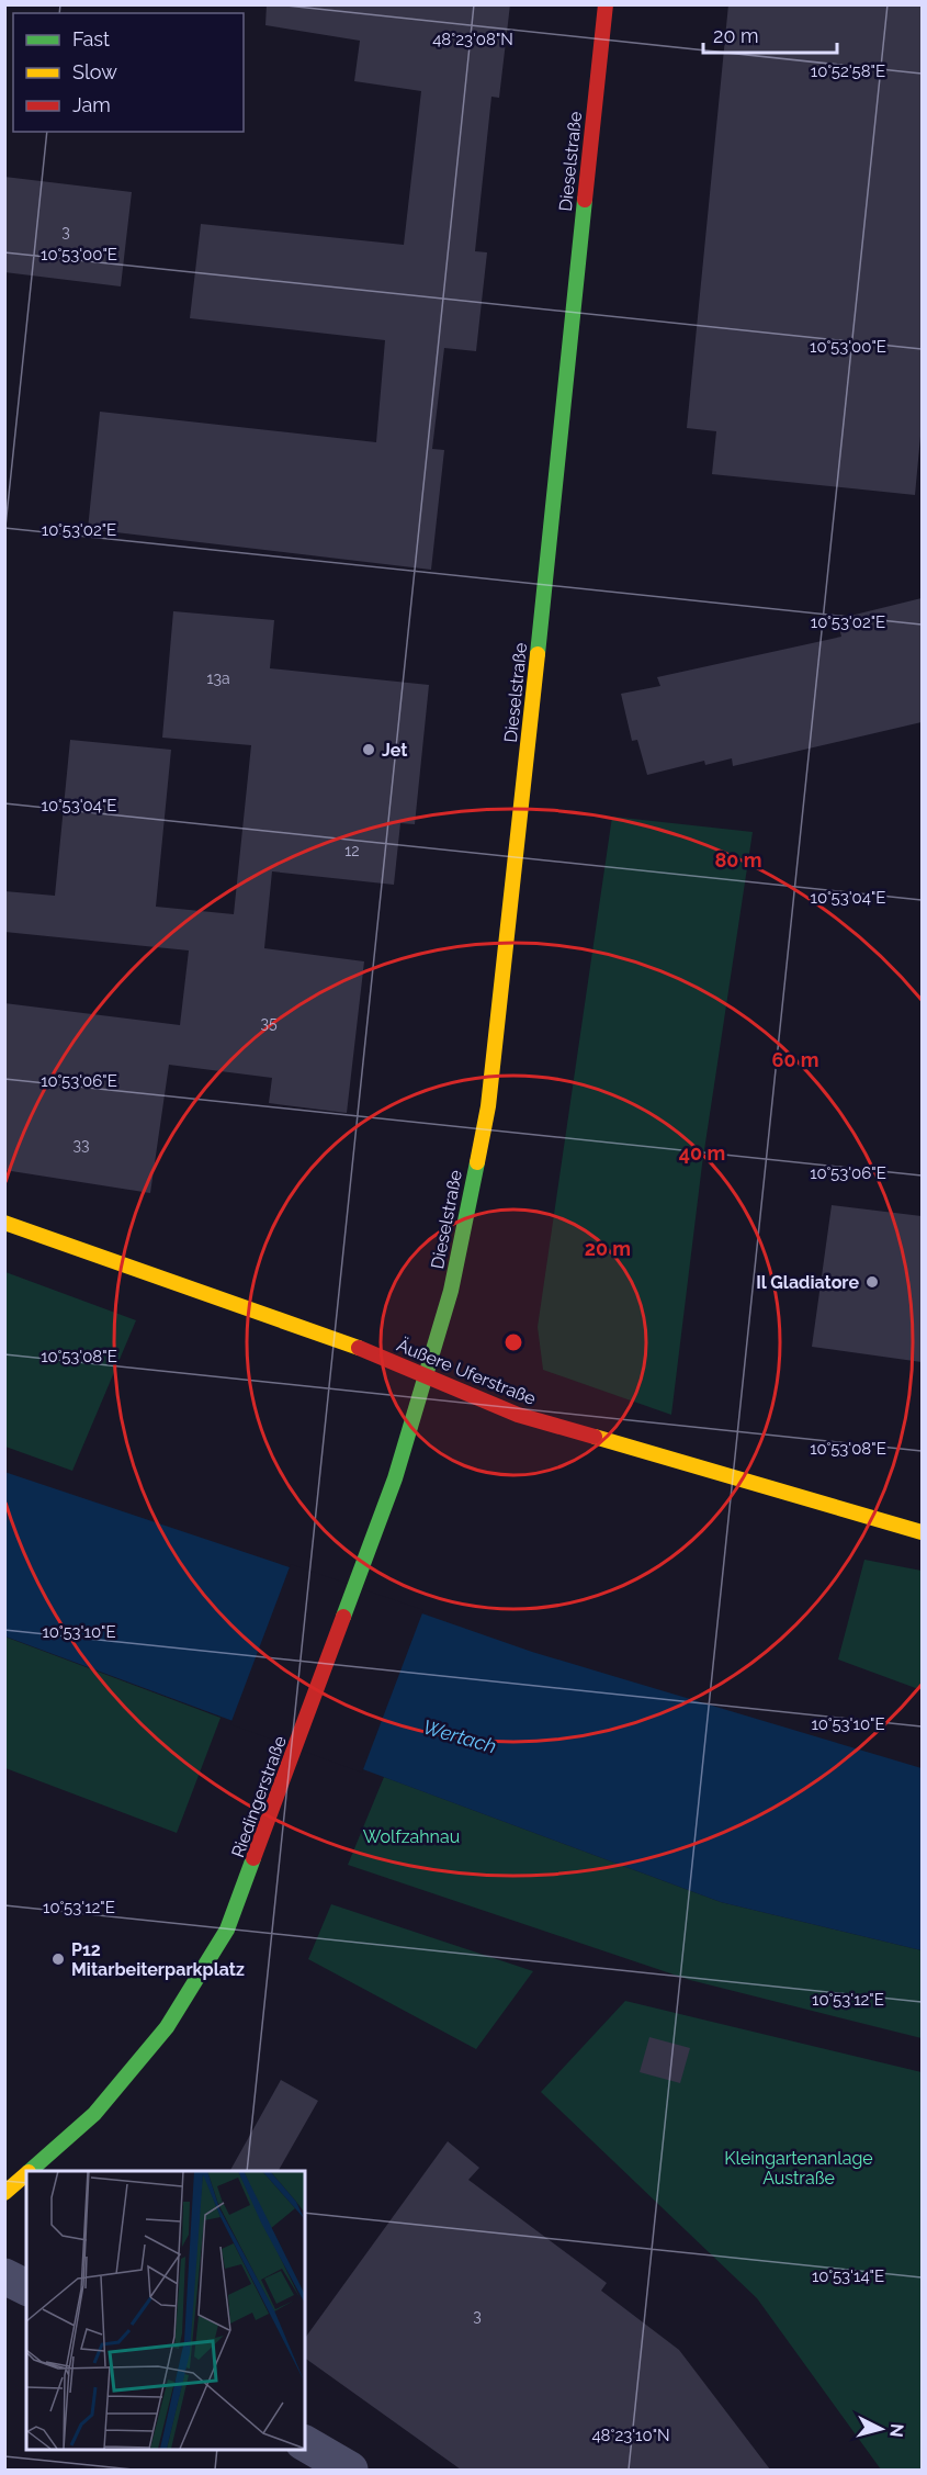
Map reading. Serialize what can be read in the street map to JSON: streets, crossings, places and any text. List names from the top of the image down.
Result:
{
  "streets": {
    "main road": ["Dieselstraße", "Äußere Uferstraße", "Riedingerstraße"]
  },
  "crossings": [
    ["Dieselstraße", "Äußere Uferstraße"],
    ["Dieselstraße", "Riedingerstraße"],
    ["Äußere Uferstraße", "Riedingerstraße"]
  ],
  "water": ["Wertach"],
  "parks": ["Wolfzahnau", "Kleingartenanlage Austraße"],
  "places": ["Jet", "Il Gladiatore", "P12 Mitarbeiterparkplatz"],
  "house_numbers": [
    "3",
    "13a",
    "12",
    "35",
    "33",
    "3"
  ],
  "legend": ["Fast", "Slow", "Jam"],
  "scale_bar": "20 m",
  "north": "right",
  "coordinates": [
    "48°23'08\"N",
    "10°52'58\"E",
    "10°53'00\"E",
    "10°53'02\"E",
    "10°53'04\"E",
    "10°53'06\"E",
    "10°53'08\"E",
    "10°53'10\"E",
    "10°53'12\"E",
    "10°53'14\"E",
    "48°23'10\"N"
  ],
  "rings": [
    "80 m",
    "60 m",
    "40 m",
    "20 m"
  ]
}
